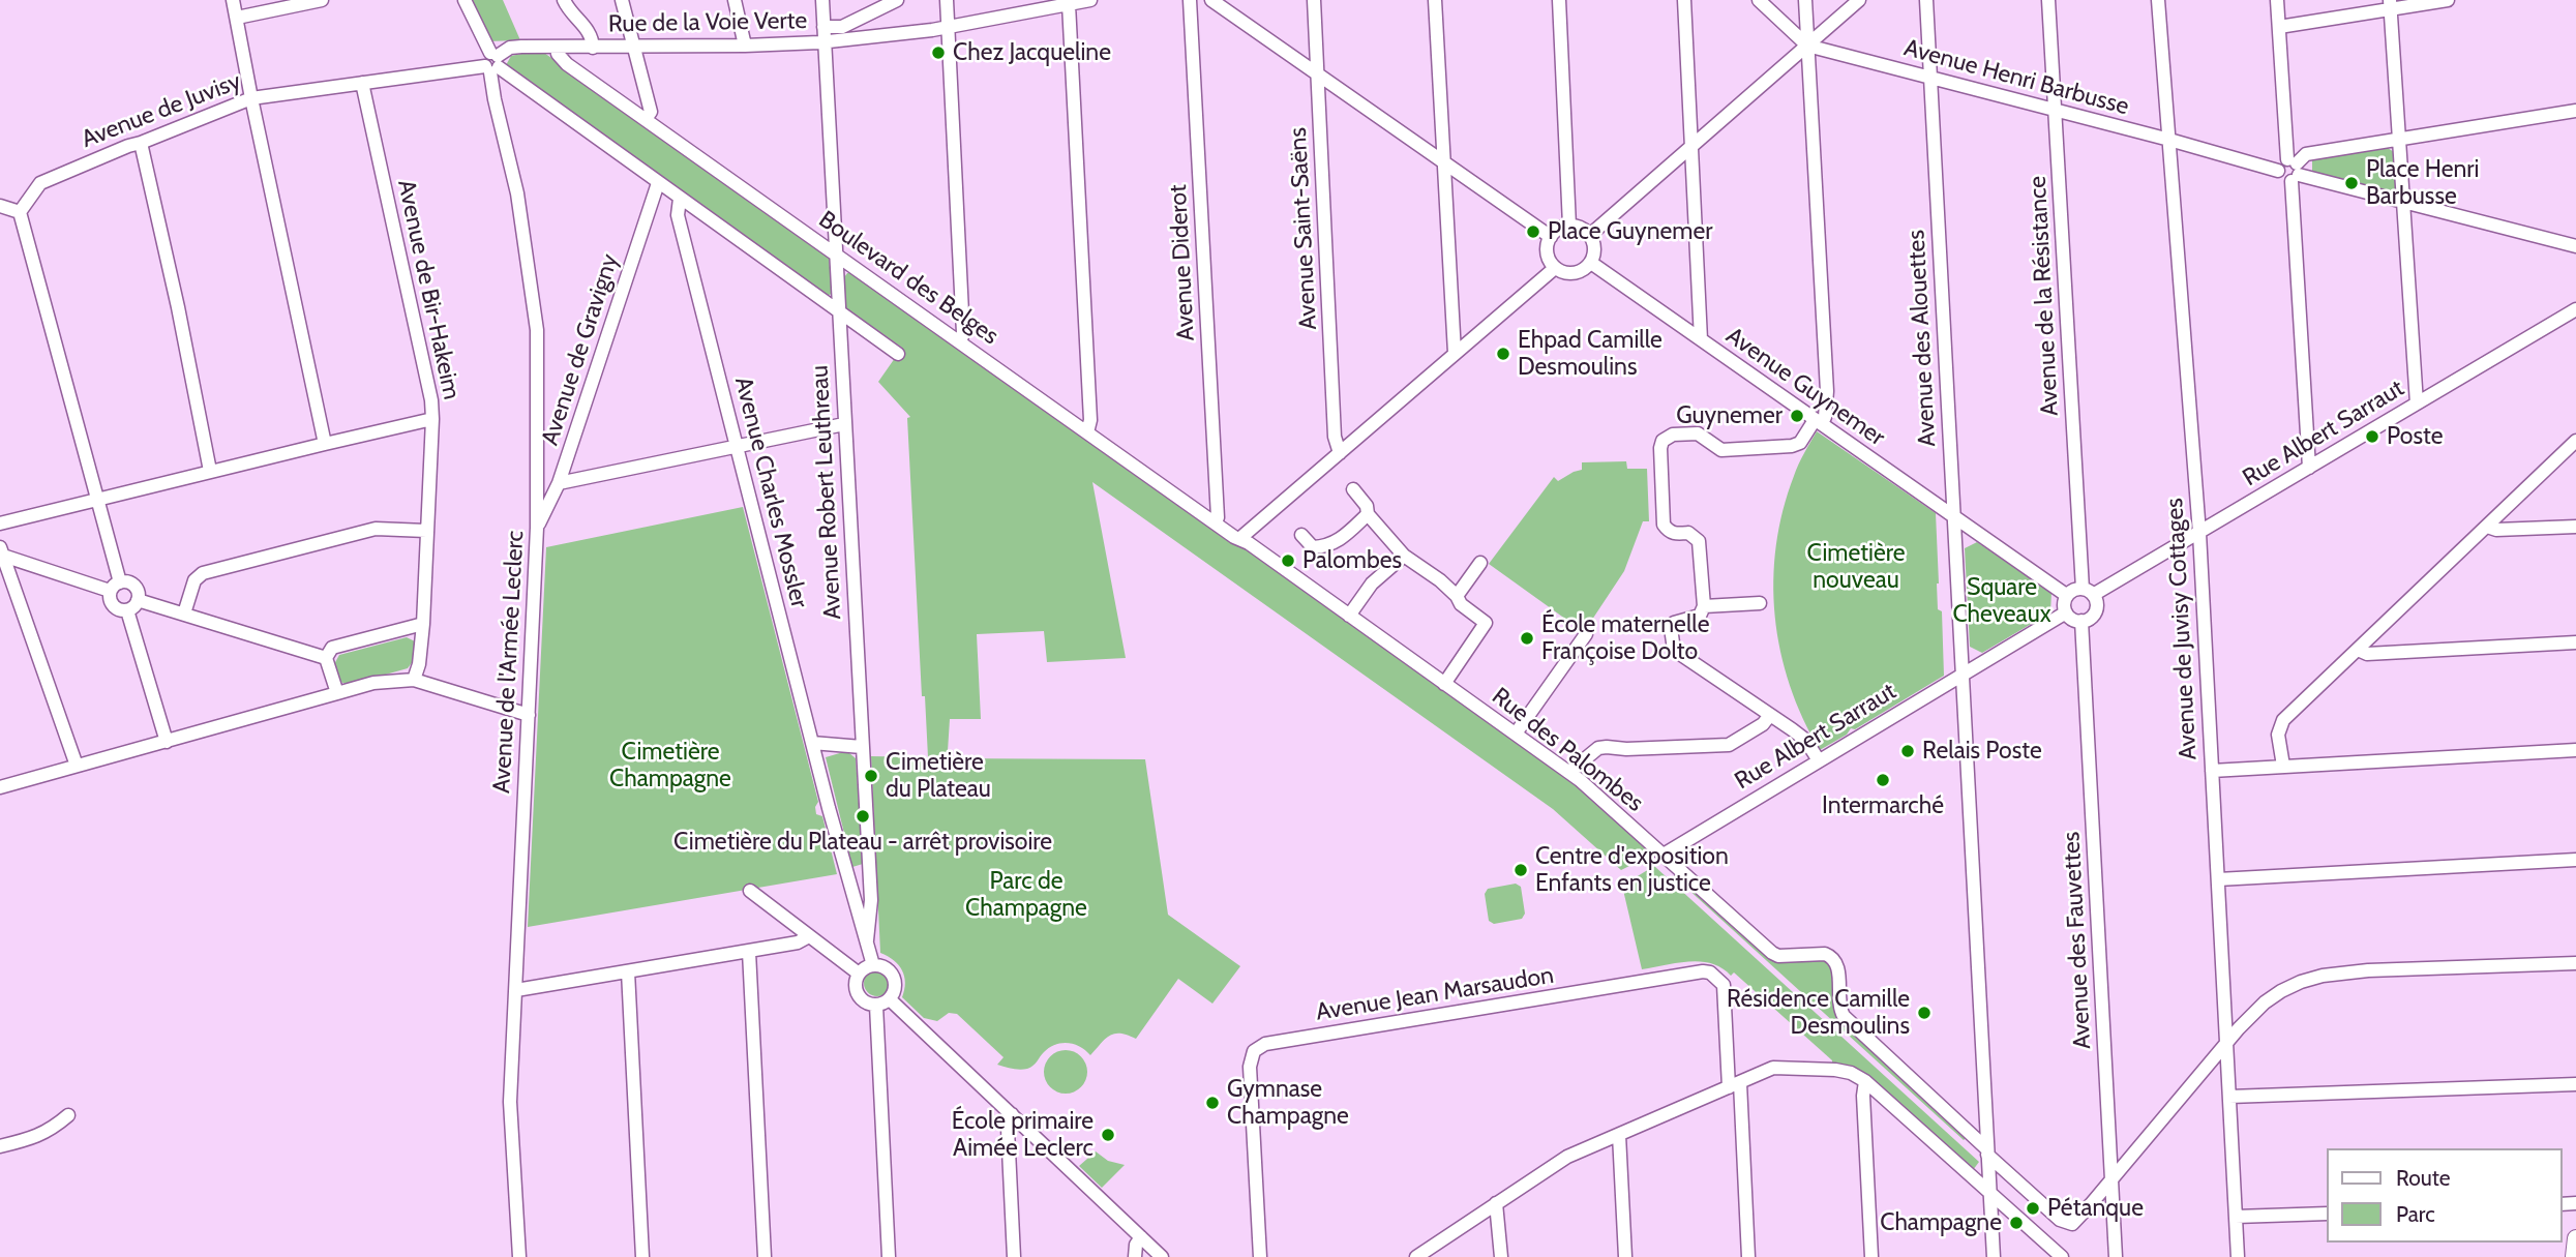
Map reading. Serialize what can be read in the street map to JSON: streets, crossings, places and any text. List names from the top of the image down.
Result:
{
  "streets": {
    "street": [
      "Rue de la Voie Verte",
      "Avenue Henri Barbusse",
      "Avenue de Juvisy",
      "Avenue Saint-Saëns",
      "Avenue Diderot",
      "Boulevard des Belges",
      "Avenue de Bir-Hakeim",
      "Avenue de la Résistance",
      "Avenue des Alouettes",
      "Avenue de Gravigny",
      "Avenue Guynemer",
      "Rue Albert Sarraut",
      "Avenue Charles Mossler",
      "Avenue Robert Leuthreau",
      "Avenue de Juvisy Cottages",
      "Avenue de l'Armée Leclerc",
      "Rue des Palombes",
      "Avenue des Fauvettes",
      "Avenue Jean Marsaudon"
    ]
  },
  "crossings": [
    ["Rue de la Voie Verte", "Avenue de Juvisy"],
    ["Rue de la Voie Verte", "Boulevard des Belges"],
    ["Rue de la Voie Verte", "Avenue Robert Leuthreau"],
    ["Rue de la Voie Verte", "Avenue de l'Armée Leclerc"],
    ["Avenue Henri Barbusse", "Avenue de la Résistance"],
    ["Avenue Henri Barbusse", "Avenue des Alouettes"],
    ["Avenue Henri Barbusse", "Avenue de Juvisy Cottages"],
    ["Avenue de Juvisy", "Avenue de Bir-Hakeim"],
    ["Avenue de Juvisy", "Avenue de l'Armée Leclerc"],
    ["Avenue Diderot", "Boulevard des Belges"],
    ["Boulevard des Belges", "Avenue Robert Leuthreau"],
    ["Boulevard des Belges", "Rue des Palombes"],
    ["Avenue de la Résistance", "Avenue Guynemer"],
    ["Avenue de la Résistance", "Rue Albert Sarraut"],
    ["Avenue de la Résistance", "Avenue des Fauvettes"],
    ["Avenue des Alouettes", "Avenue Guynemer"],
    ["Avenue des Alouettes", "Rue Albert Sarraut"],
    ["Avenue des Alouettes", "Rue des Palombes"],
    ["Avenue de Gravigny", "Avenue de l'Armée Leclerc"],
    ["Avenue Guynemer", "Rue Albert Sarraut"],
    ["Avenue Guynemer", "Avenue des Fauvettes"],
    ["Rue Albert Sarraut", "Avenue de Juvisy Cottages"],
    ["Rue Albert Sarraut", "Rue des Palombes"],
    ["Rue Albert Sarraut", "Avenue des Fauvettes"],
    ["Avenue Charles Mossler", "Avenue Robert Leuthreau"]
  ],
  "parks": [
    "Cimetière nouveau",
    "Square Cheveaux",
    "Cimetière Champagne",
    "Parc de Champagne"
  ],
  "places": [
    "Chez Jacqueline",
    "Place Henri Barbusse",
    "Place Guynemer",
    "Ehpad Camille Desmoulins",
    "Guynemer",
    "Poste",
    "Palombes",
    "École maternelle Françoise Dolto",
    "Relais Poste",
    "Cimetière du Plateau",
    "Intermarché",
    "Cimetière du Plateau - arrêt provisoire",
    "Centre d'exposition Enfants en justice",
    "Résidence Camille Desmoulins",
    "Gymnase Champagne",
    "École primaire Aimée Leclerc",
    "Pétanque",
    "Champagne"
  ],
  "legend": ["Route", "Parc"]
}
